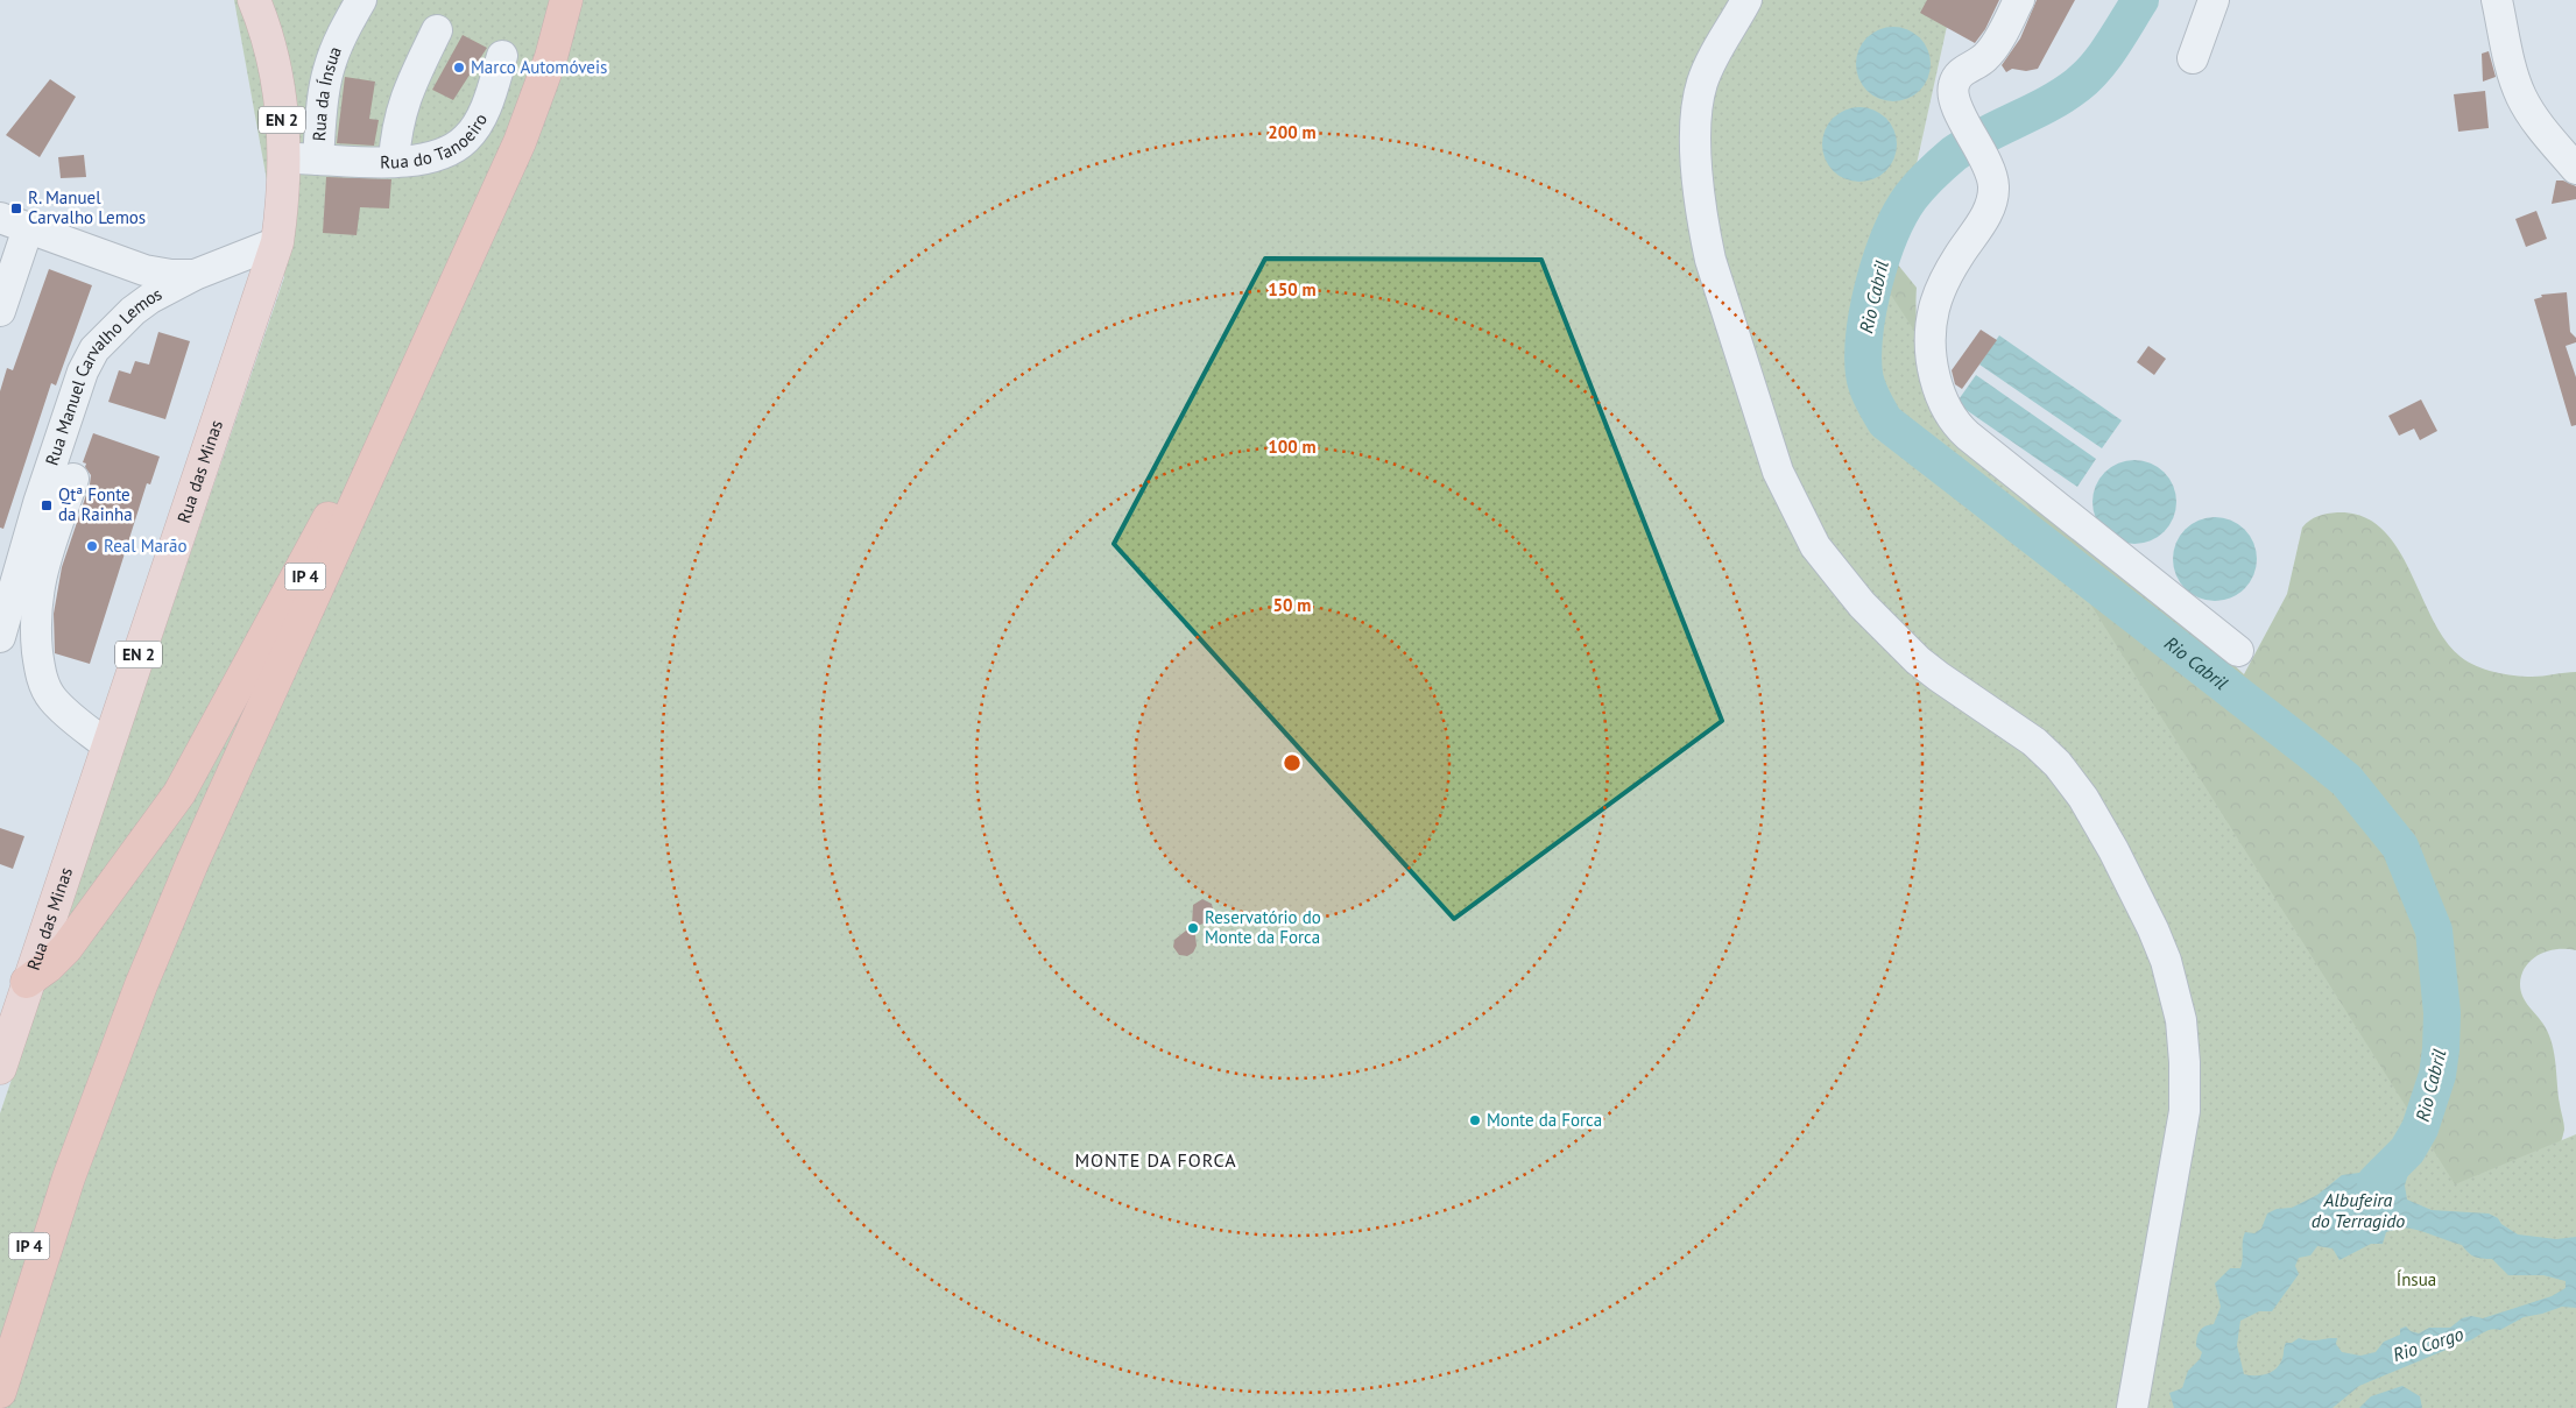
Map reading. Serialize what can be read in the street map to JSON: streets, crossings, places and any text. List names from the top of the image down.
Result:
{
  "streets": {
    "highway": ["IP 4"],
    "main road": ["EN 2", "Rua das Minas"],
    "street": ["Rua da Ínsua", "Rua do Tanoeiro", "Rua Manuel Carvalho Lemos"]
  },
  "crossings": [
    ["Rua da Ínsua", "Rua do Tanoeiro"],
    ["Rua da Ínsua", "Rua das Minas"],
    ["Rua Manuel Carvalho Lemos", "Rua das Minas"]
  ],
  "districts": ["MONTE DA FORCA"],
  "water": ["Rio Cabril", "Albufeira do Terragido", "Rio Corgo"],
  "parks": ["Ínsua"],
  "places": {
    "other": [
      "Marco Automóveis",
      "Real Marão",
      "Reservatório do Monte da Forca",
      "Monte da Forca"
    ],
    "transit": ["R. Manuel Carvalho Lemos", "Qtª Fonte da Rainha"]
  },
  "rings": [
    "200 m",
    "150 m",
    "100 m",
    "50 m"
  ]
}
